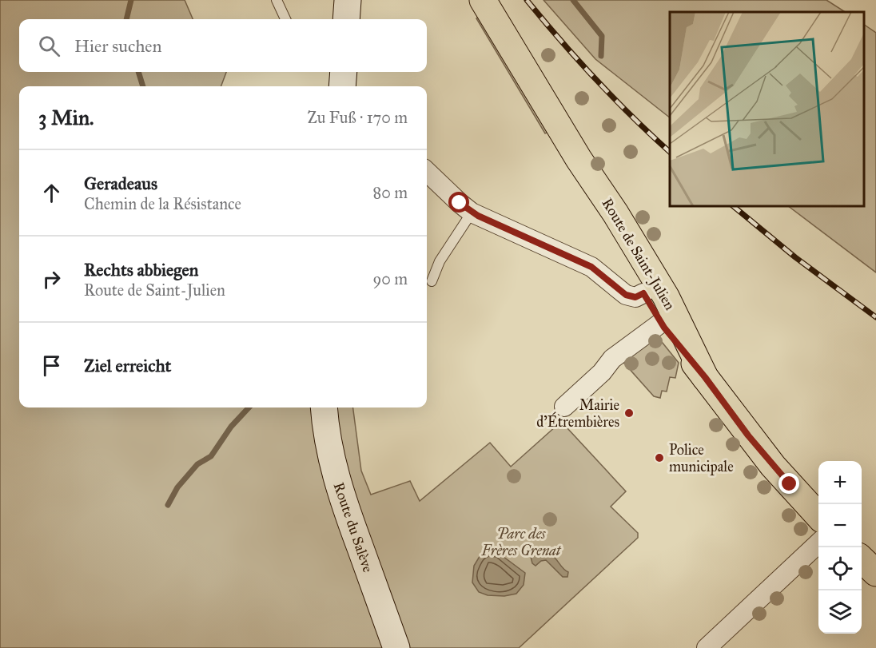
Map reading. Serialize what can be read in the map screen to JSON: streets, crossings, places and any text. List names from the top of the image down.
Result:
{
  "streets": {
    "main road": ["Route de Saint-Julien"],
    "street": ["Route du Salève"]
  },
  "parks": ["Parc des Frères Grenat"],
  "places": ["Mairie d'Étrembières", "Police municipale"],
  "page": {
    "search": "Hier suchen",
    "heading": ["3 Min.", "Zu Fuß · 170 m"],
    "list": [
      ["Geradeaus", "Chemin de la Résistance", "80 m"],
      ["Rechts abbiegen", "Route de Saint-Julien", "90 m"],
      "Ziel erreicht"
    ],
    "map_buttons": ["+", "−"]
  }
}
